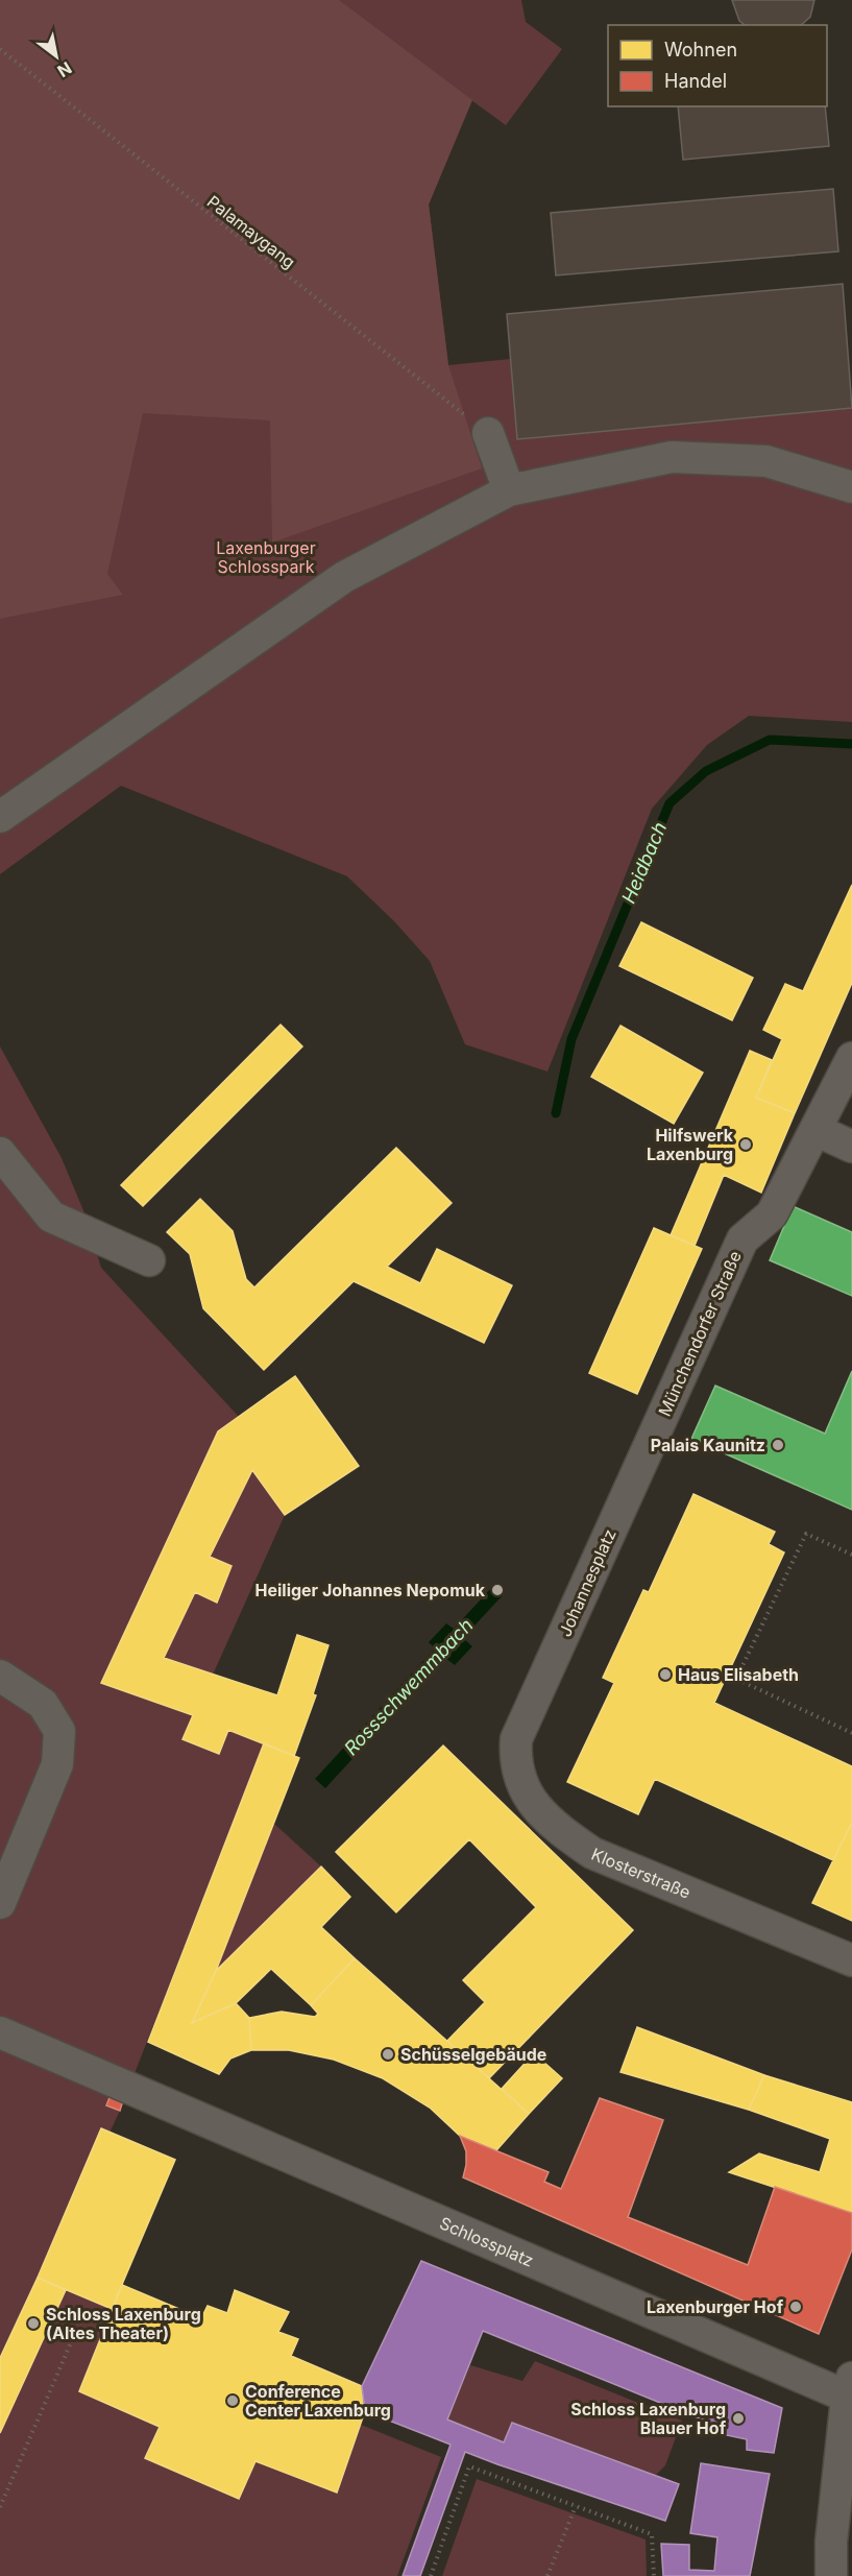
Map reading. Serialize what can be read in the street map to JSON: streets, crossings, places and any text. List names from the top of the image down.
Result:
{
  "streets": {
    "street": [
      "Münchendorfer Straße",
      "Johannesplatz",
      "Klosterstraße",
      "Schlossplatz"
    ],
    "path": ["Palamaygang"]
  },
  "crossings": [
    ["Münchendorfer Straße", "Johannesplatz"],
    ["Johannesplatz", "Klosterstraße"]
  ],
  "water": ["Heidbach", "Rossschwemmbach"],
  "parks": ["Laxenburger Schlosspark"],
  "places": [
    "Hilfswerk Laxenburg",
    "Palais Kaunitz",
    "Heiliger Johannes Nepomuk",
    "Haus Elisabeth",
    "Schüsselgebäude",
    "Laxenburger Hof",
    "Schloss Laxenburg (Altes Theater)",
    "Conference Center Laxenburg",
    "Schloss Laxenburg Blauer Hof"
  ],
  "legend": ["Wohnen", "Handel"],
  "north": "bottom right"
}
